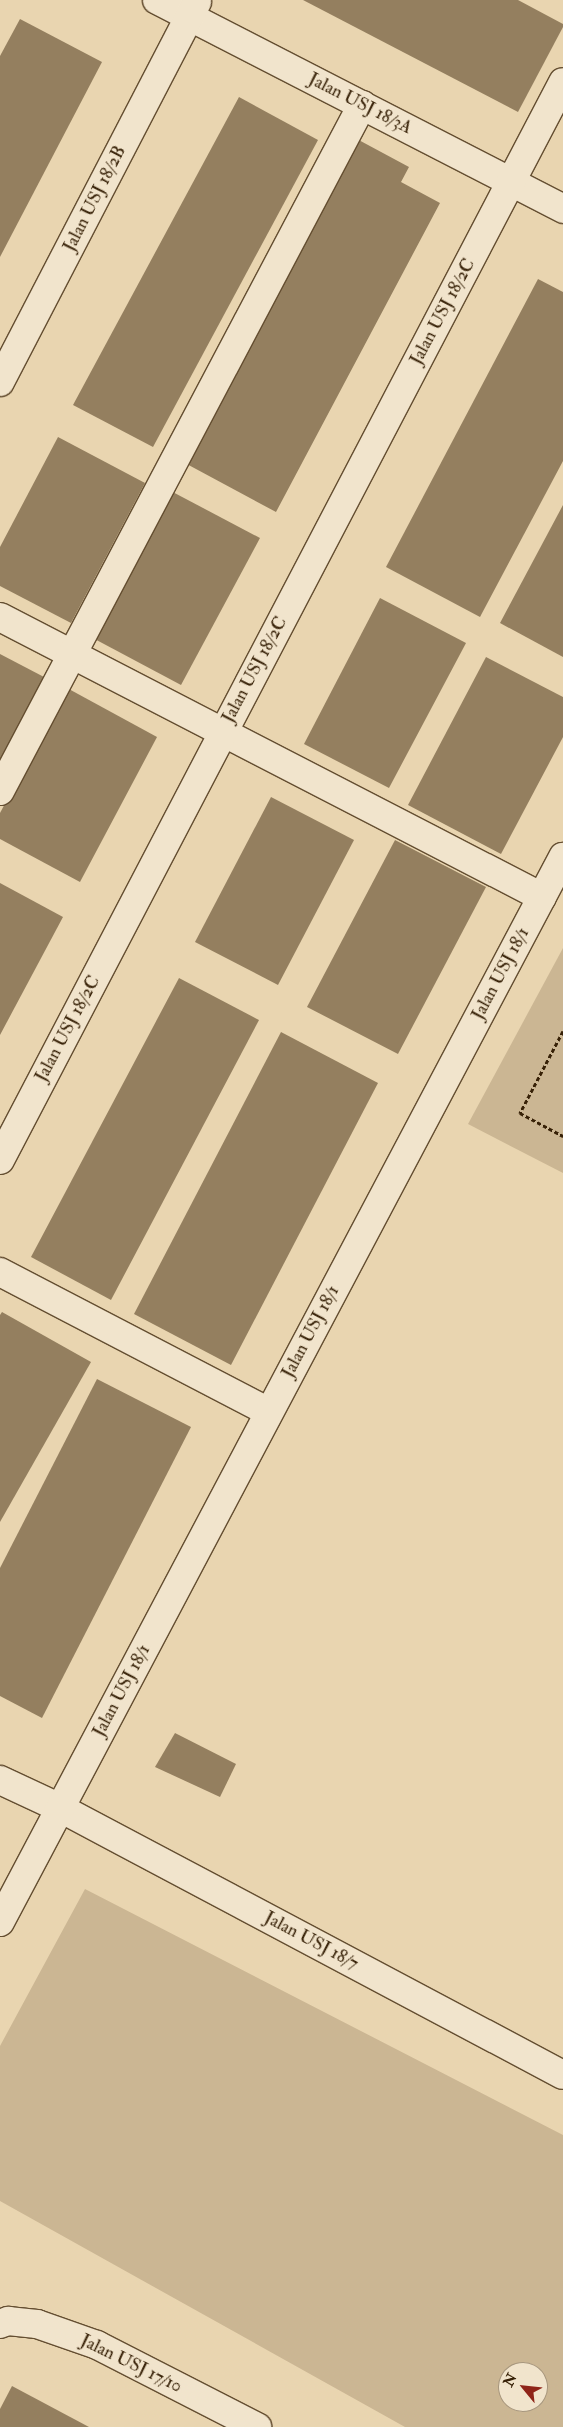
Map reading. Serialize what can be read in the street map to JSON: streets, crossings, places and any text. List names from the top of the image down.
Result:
{
  "streets": {
    "street": [
      "Jalan USJ 18/3A",
      "Jalan USJ 18/2B",
      "Jalan USJ 18/2C",
      "Jalan USJ 18/1",
      "Jalan USJ 18/7",
      "Jalan USJ 17/10"
    ]
  },
  "crossings": [
    ["Jalan USJ 18/3A", "Jalan USJ 18/2B"],
    ["Jalan USJ 18/3A", "Jalan USJ 18/2C"],
    ["Jalan USJ 18/1", "Jalan USJ 18/7"]
  ],
  "north": "top left"
}
